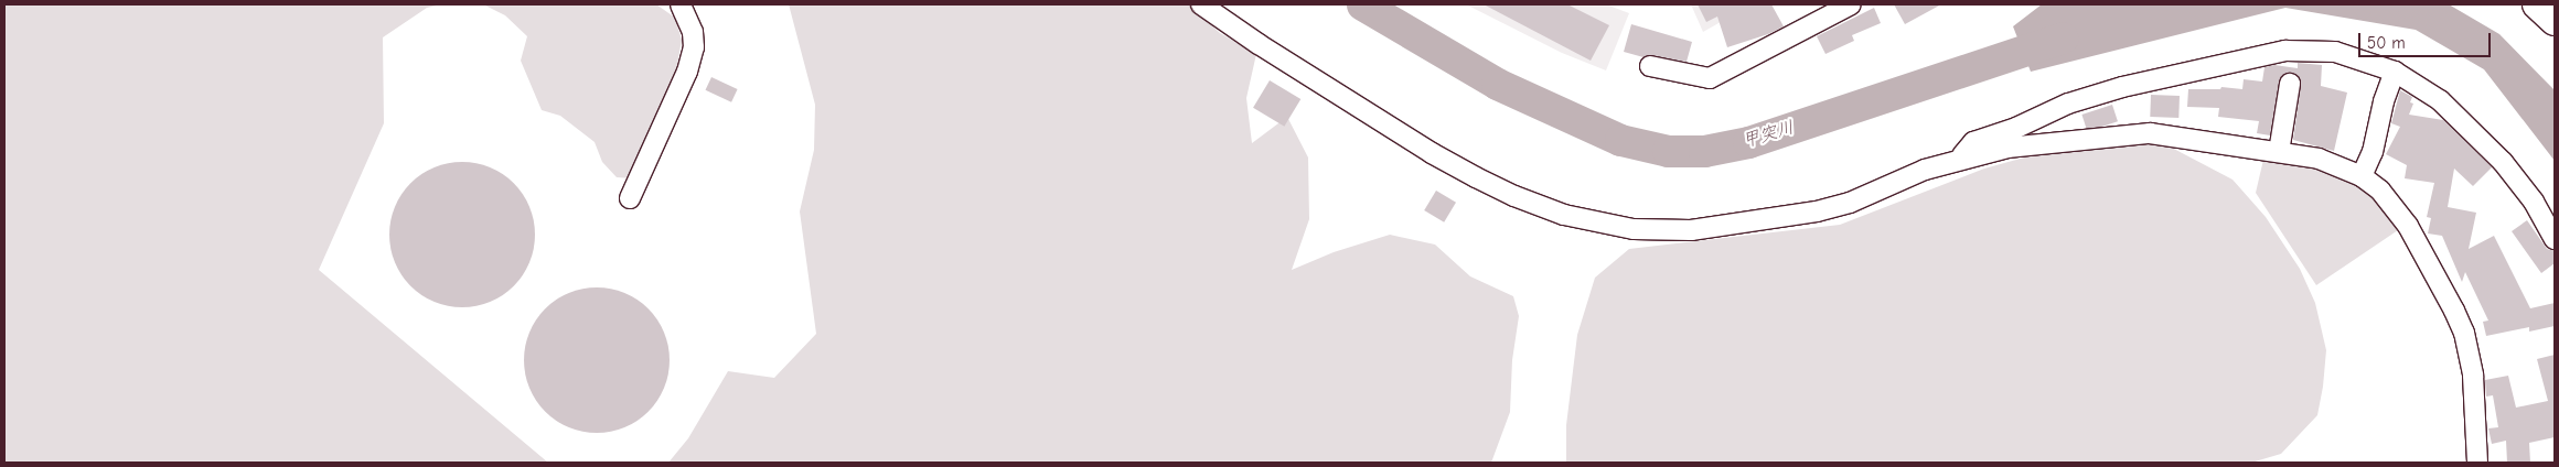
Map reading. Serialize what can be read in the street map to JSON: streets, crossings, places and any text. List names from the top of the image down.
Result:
{
  "water": ["甲突川"],
  "scale_bar": "50 m"
}
